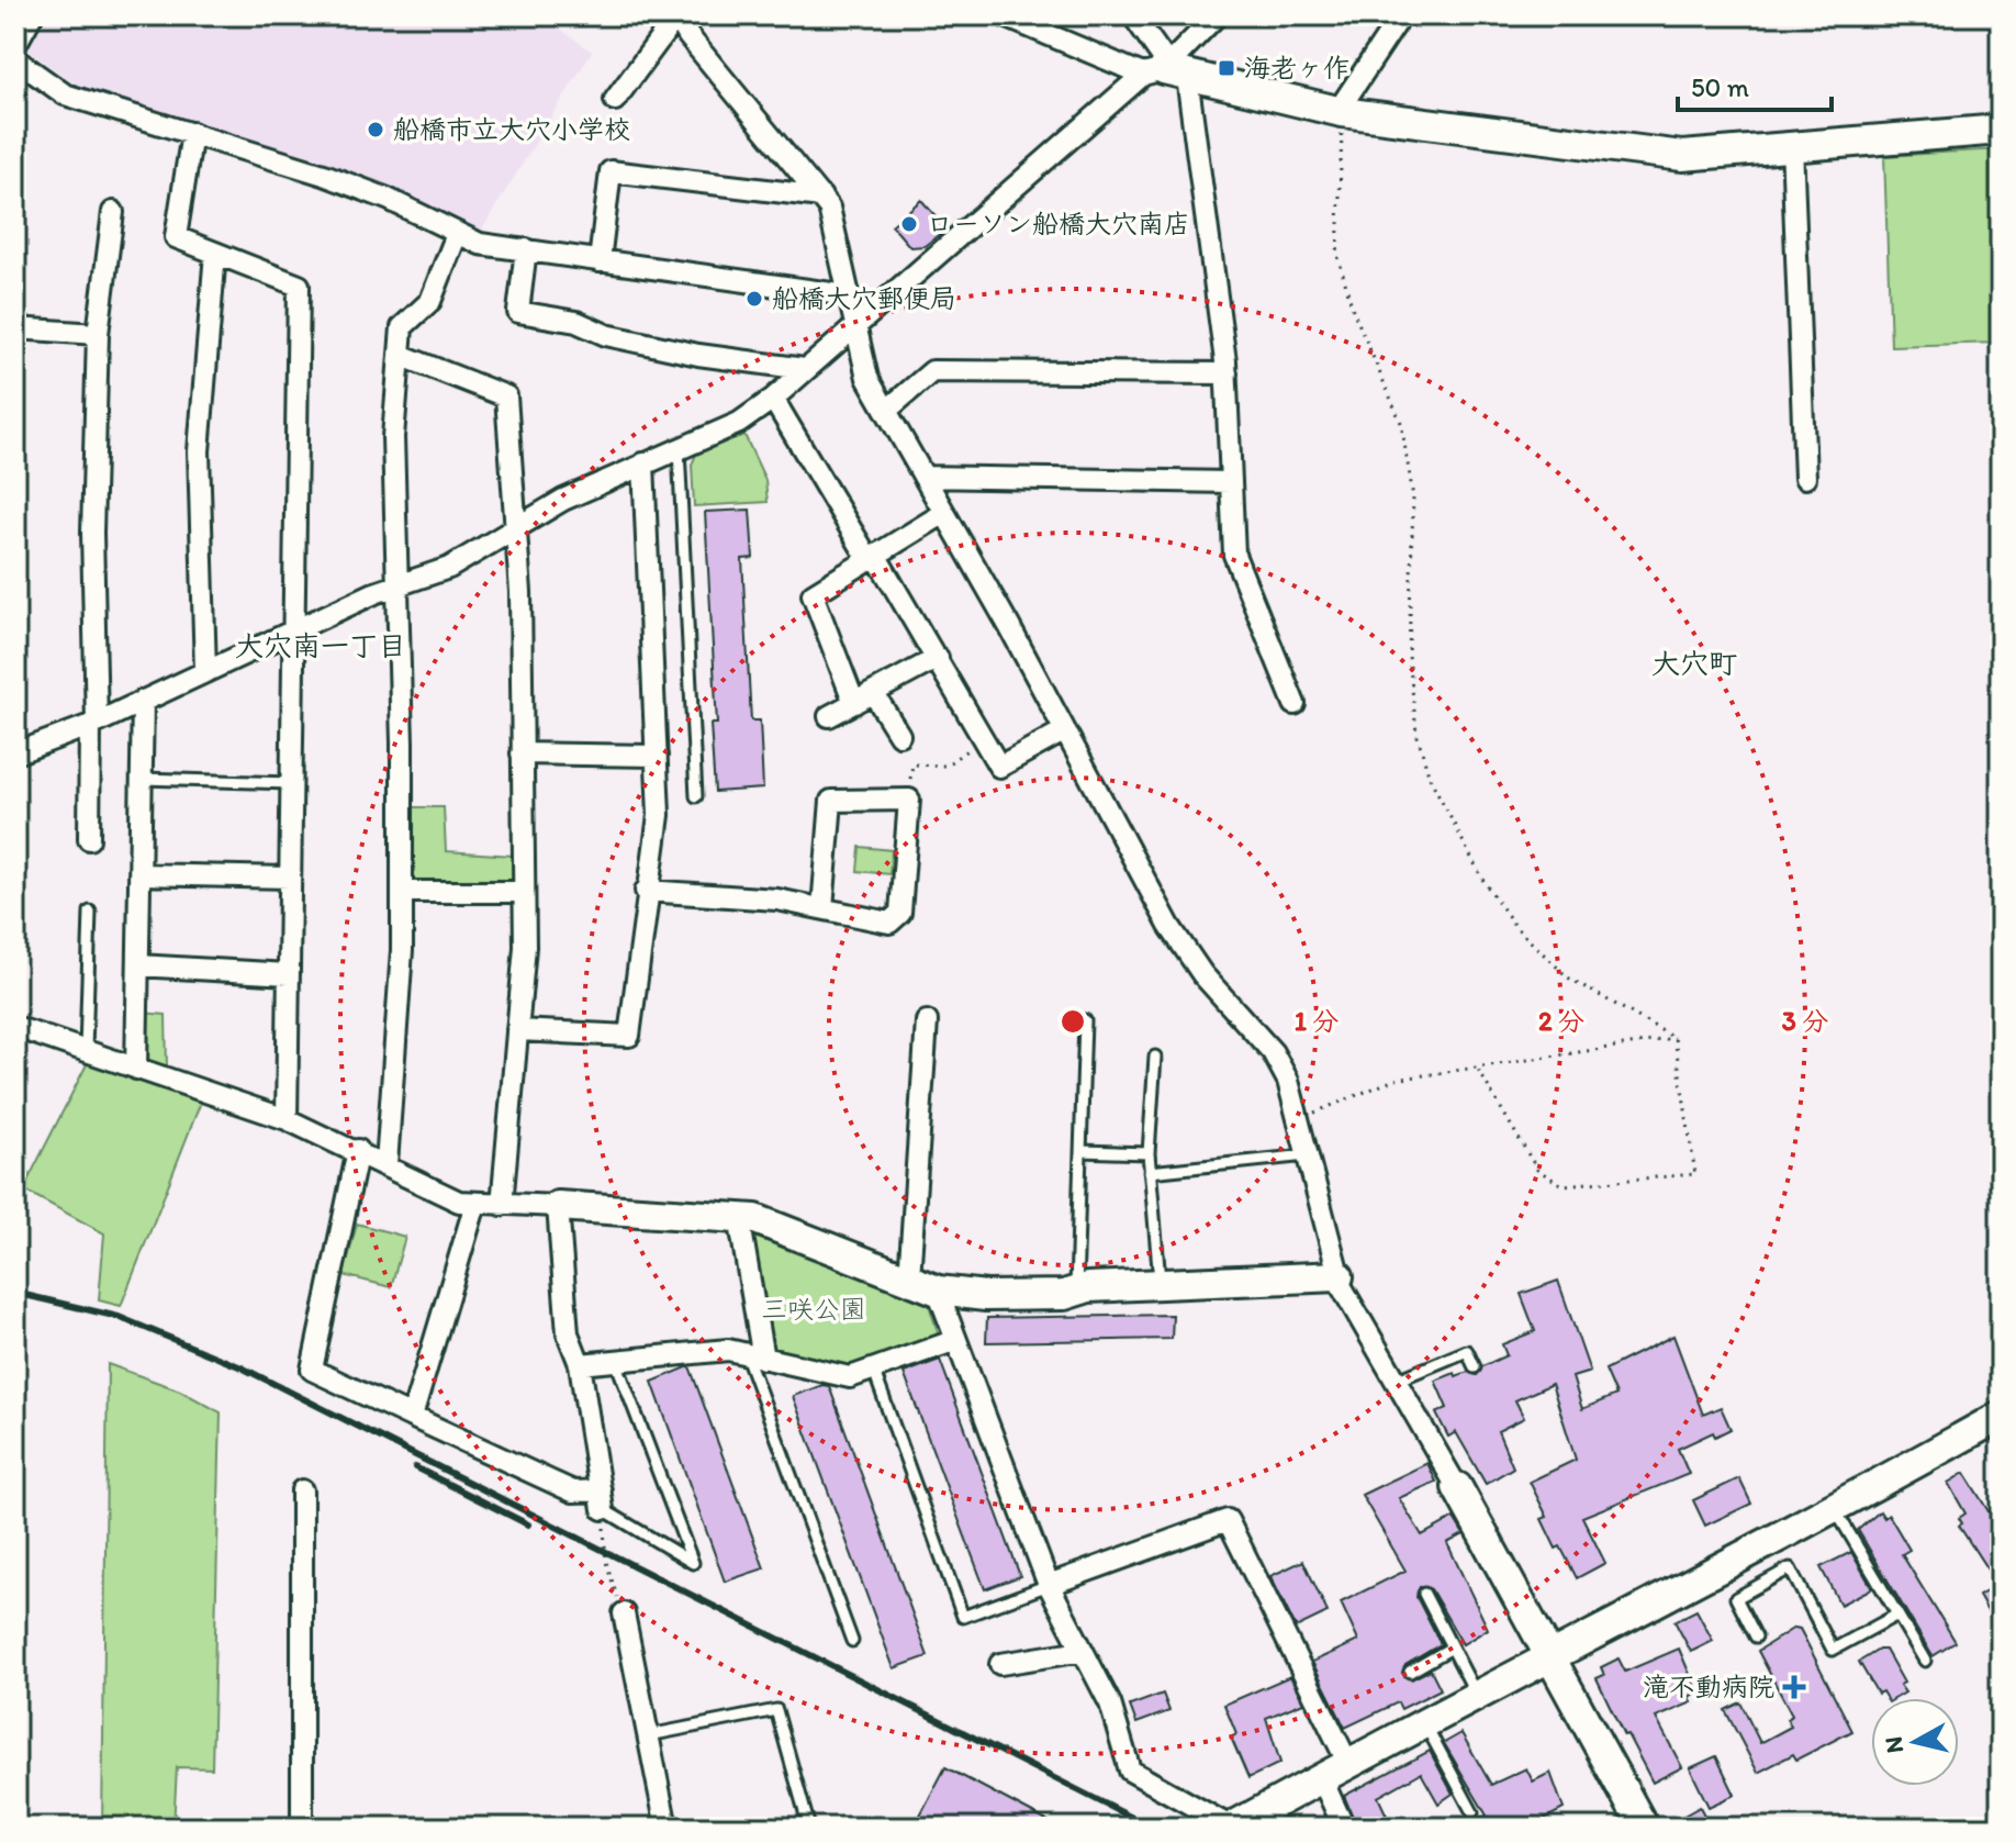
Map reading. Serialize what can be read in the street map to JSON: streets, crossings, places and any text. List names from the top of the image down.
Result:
{
  "districts": ["大穴南一丁目", "大穴町"],
  "parks": ["三咲公園"],
  "places": {
    "transit": ["海老ヶ作"],
    "other": ["船橋市立大穴小学校", "ローソン船橋大穴南店", "船橋大穴郵便局"],
    "health": ["滝不動病院"]
  },
  "scale_bar": "50 m",
  "north": "left",
  "rings": ["1 分", "2 分", "3 分"]
}
